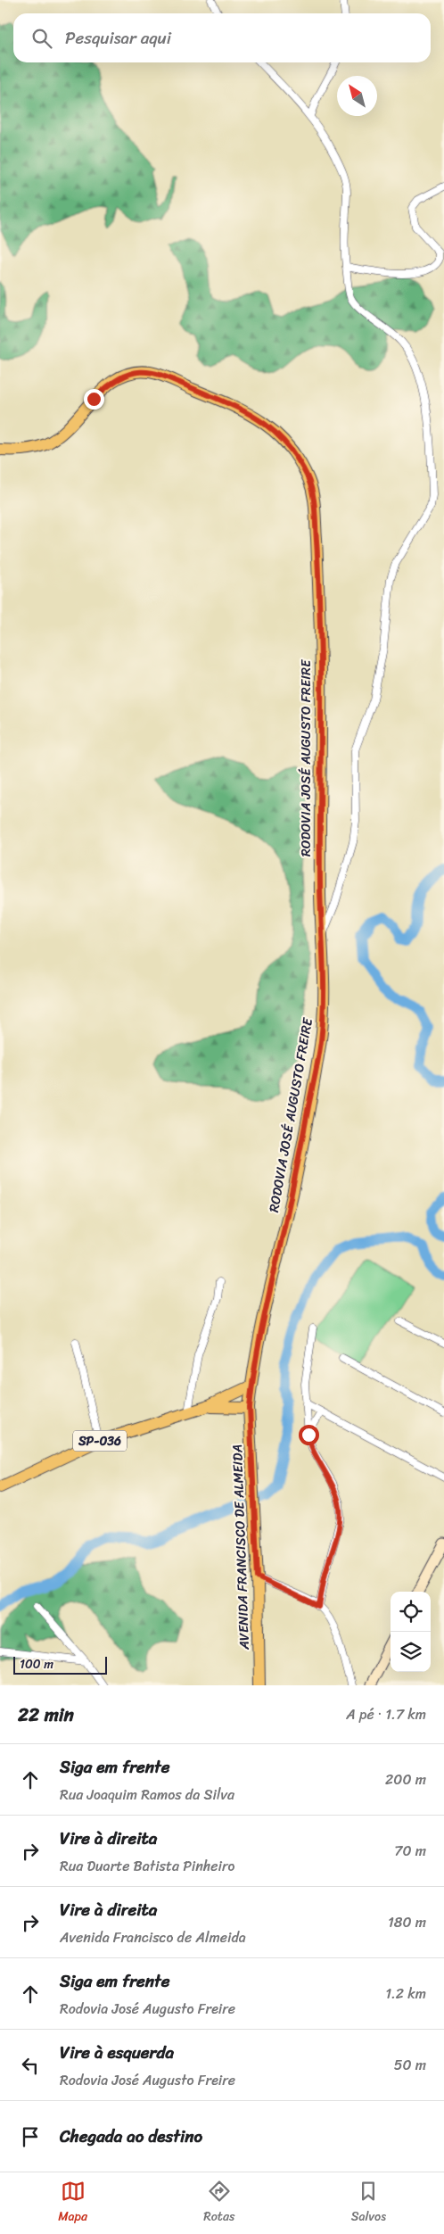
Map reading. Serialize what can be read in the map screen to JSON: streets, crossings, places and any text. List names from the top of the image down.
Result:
{
  "streets": {
    "main road": ["RODOVIA JOSÉ AUGUSTO FREIRE", "SP-036", "AVENIDA FRANCISCO DE ALMEIDA"]
  },
  "crossings": [
    ["RODOVIA JOSÉ AUGUSTO FREIRE", "SP-036"],
    ["RODOVIA JOSÉ AUGUSTO FREIRE", "AVENIDA FRANCISCO DE ALMEIDA"],
    ["SP-036", "AVENIDA FRANCISCO DE ALMEIDA"]
  ],
  "scale_bar": "100 m",
  "north": "top left",
  "page": {
    "search": "Pesquisar aqui",
    "scale": "100 m",
    "heading": ["22 min", "A pé · 1.7 km"],
    "list": [
      ["Siga em frente", "Rua Joaquim Ramos da Silva", "200 m"],
      ["Vire à direita", "Rua Duarte Batista Pinheiro", "70 m"],
      ["Vire à direita", "Avenida Francisco de Almeida", "180 m"],
      ["Siga em frente", "Rodovia José Augusto Freire", "1.2 km"],
      ["Vire à esquerda", "Rodovia José Augusto Freire", "50 m"],
      "Chegada ao destino"
    ],
    "nav": ["Mapa", "Rotas", "Salvos"]
  }
}
